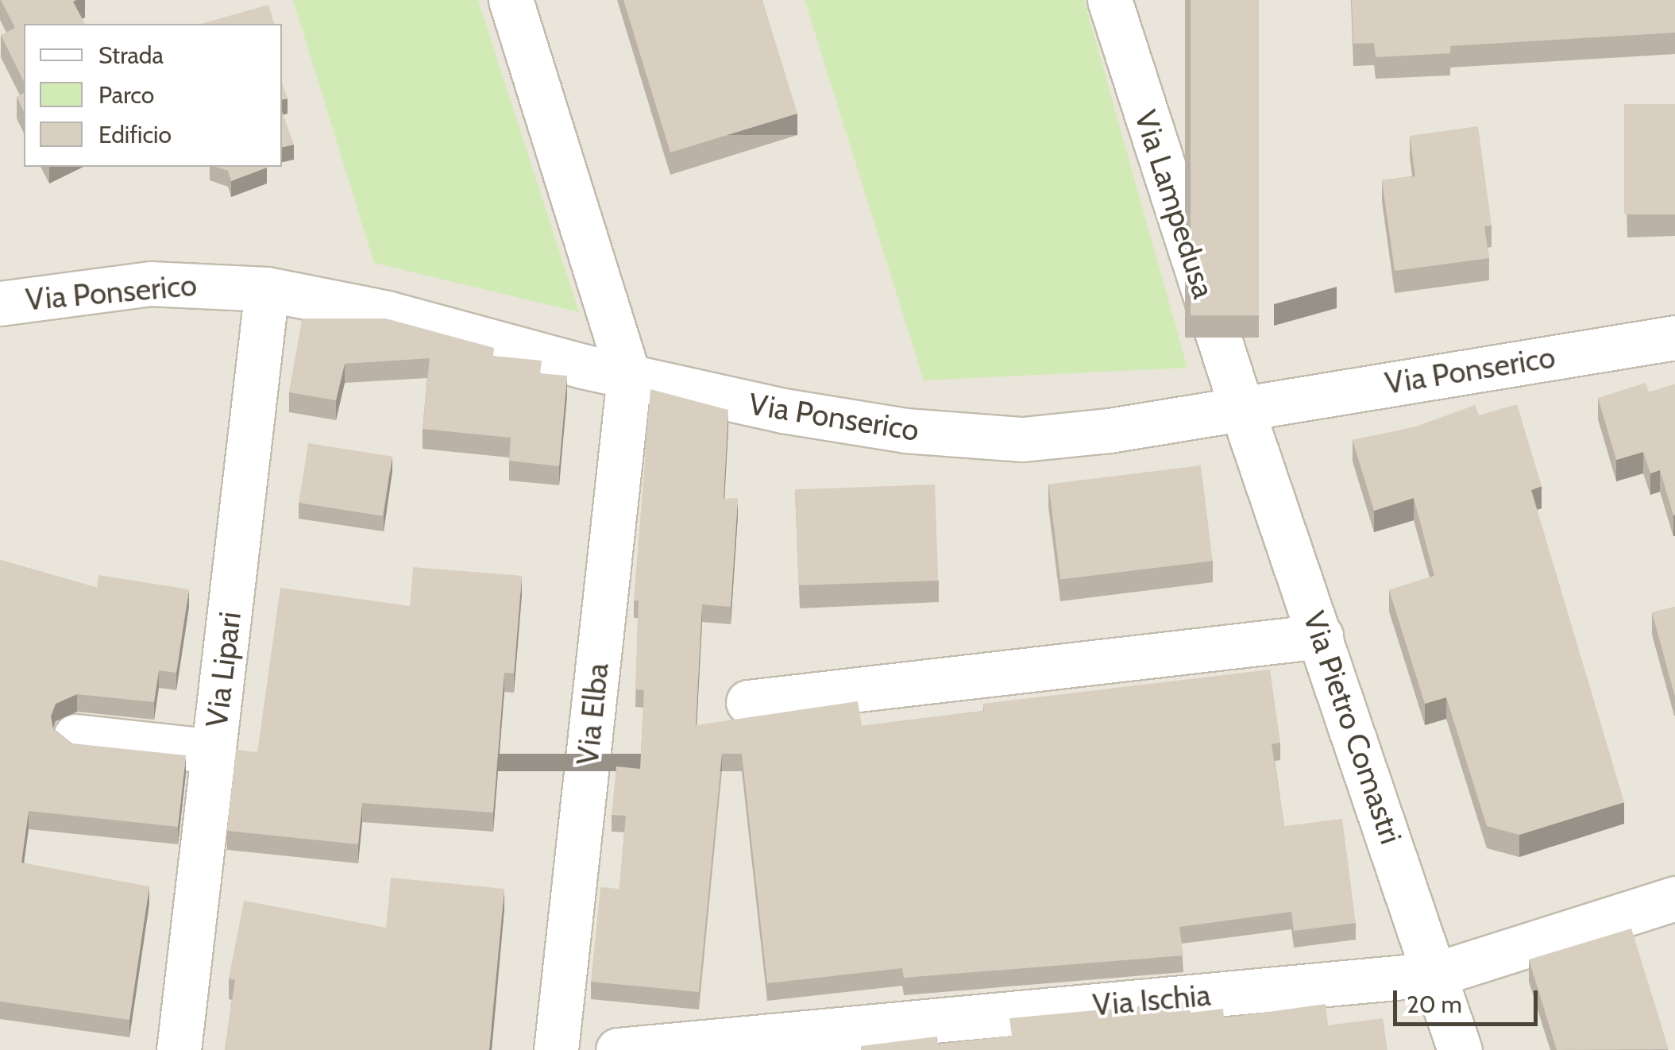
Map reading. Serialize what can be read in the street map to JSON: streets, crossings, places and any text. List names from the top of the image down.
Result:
{
  "streets": {
    "street": [
      "Via Lampedusa",
      "Via Ponserico",
      "Via Lipari",
      "Via Elba",
      "Via Pietro Comastri",
      "Via Ischia"
    ]
  },
  "crossings": [
    ["Via Lampedusa", "Via Ponserico"],
    ["Via Lampedusa", "Via Pietro Comastri"],
    ["Via Ponserico", "Via Lipari"],
    ["Via Ponserico", "Via Elba"],
    ["Via Ponserico", "Via Pietro Comastri"],
    ["Via Pietro Comastri", "Via Ischia"]
  ],
  "legend": ["Strada", "Parco", "Edificio"],
  "scale_bar": "20 m"
}
